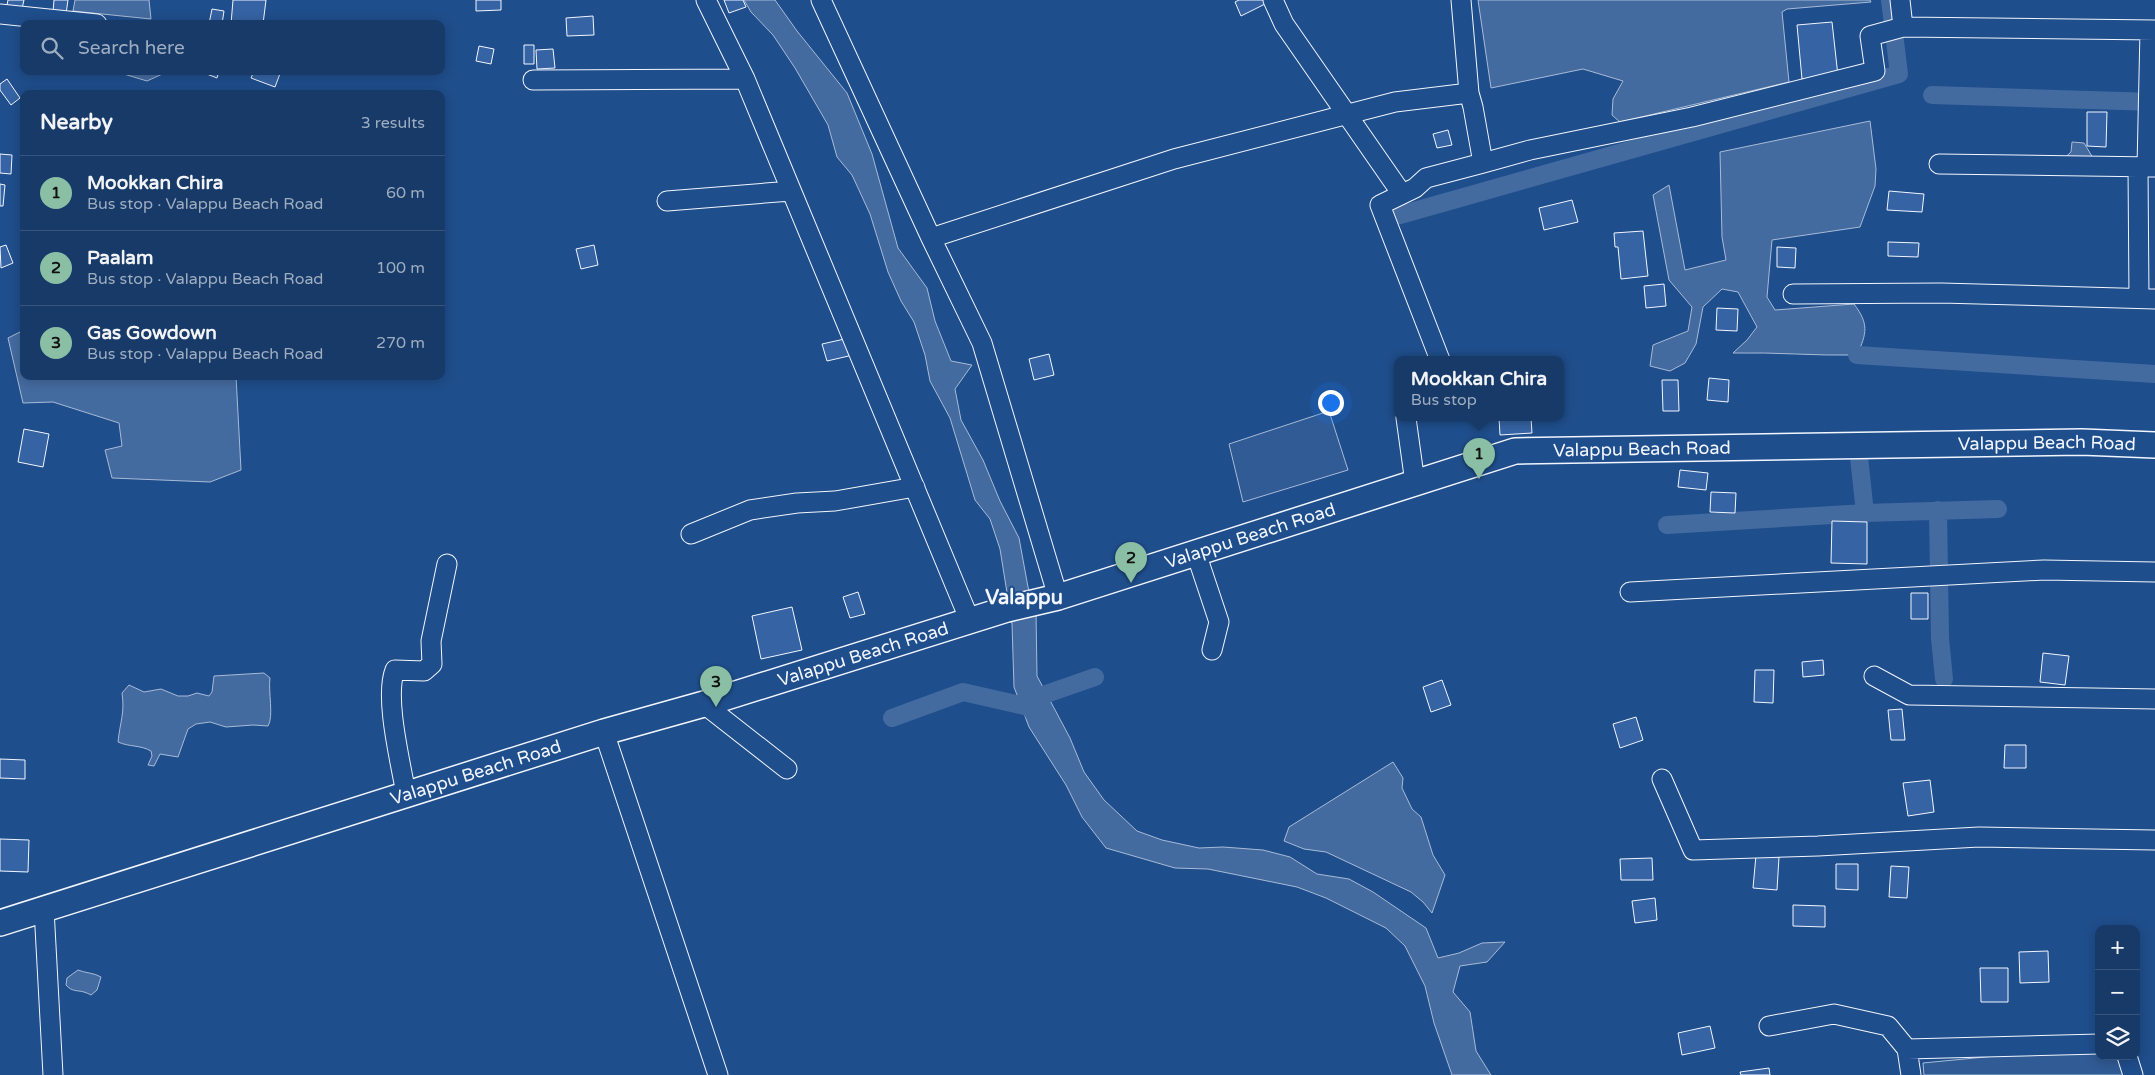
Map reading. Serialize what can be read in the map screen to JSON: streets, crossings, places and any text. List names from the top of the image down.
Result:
{
  "streets": {
    "main road": ["Valappu Beach Road"]
  },
  "districts": ["Valappu"],
  "page": {
    "search": "Search here",
    "heading": ["Nearby", "3 results"],
    "list": [
      {
        "mark": "1",
        "name": "Mookkan Chira",
        "note": "Bus stop · Valappu Beach Road",
        "value": "60 m"
      },
      {
        "mark": "2",
        "name": "Paalam",
        "note": "Bus stop · Valappu Beach Road",
        "value": "100 m"
      },
      {
        "mark": "3",
        "name": "Gas Gowdown",
        "note": "Bus stop · Valappu Beach Road",
        "value": "270 m"
      }
    ],
    "popup": ["Mookkan Chira", "Bus stop"],
    "pins": ["1", "2", "3"],
    "map_buttons": ["+", "−"]
  }
}
